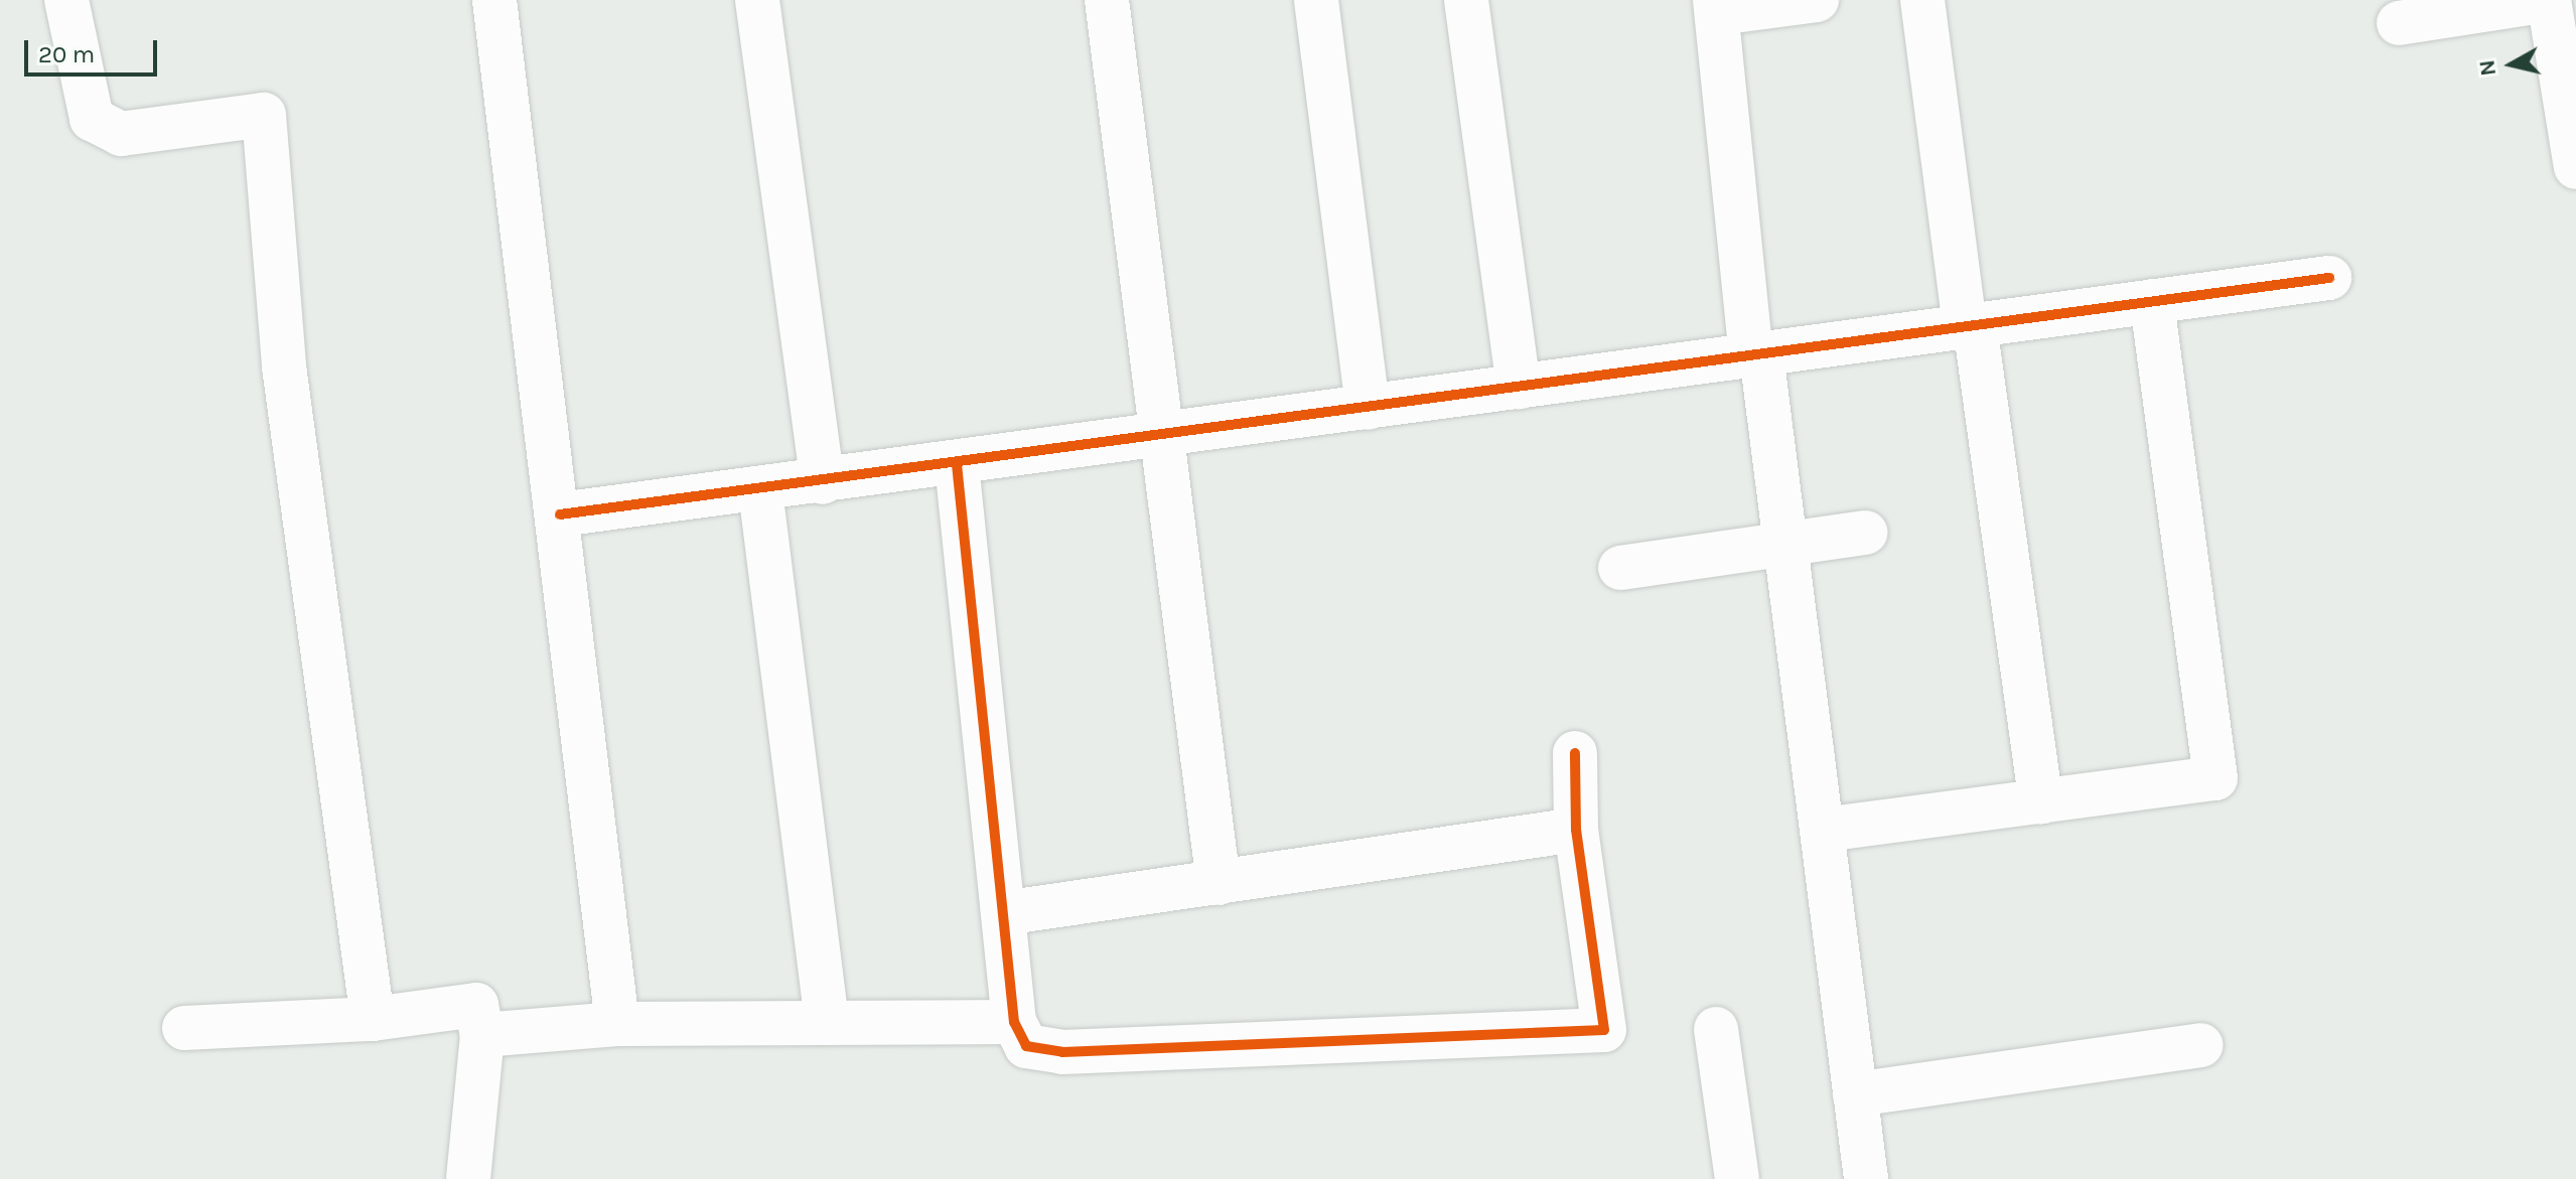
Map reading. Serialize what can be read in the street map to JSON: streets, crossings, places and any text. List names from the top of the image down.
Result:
{
  "scale_bar": "20 m",
  "north": "left"
}
